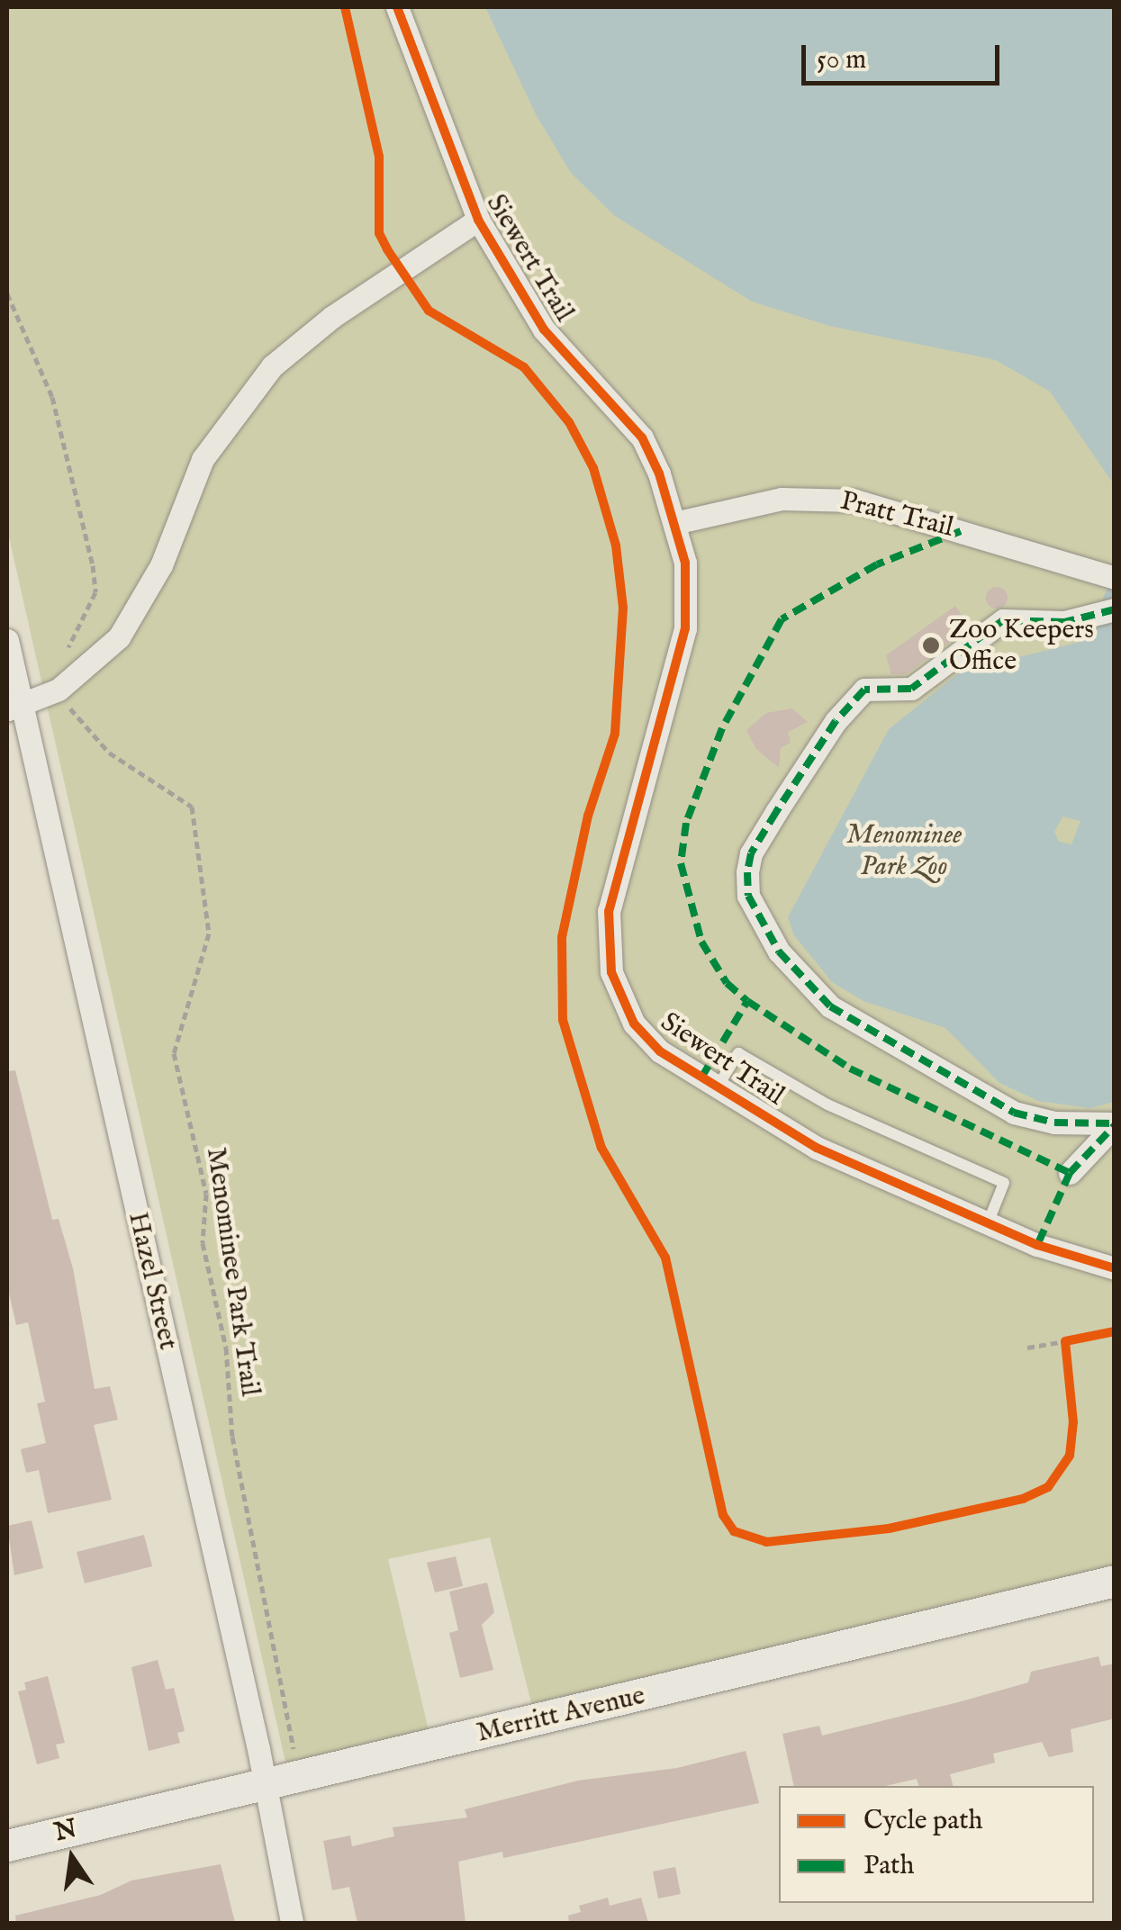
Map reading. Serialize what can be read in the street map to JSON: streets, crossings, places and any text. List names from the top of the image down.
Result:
{
  "streets": {
    "street": [
      "Siewert Trail",
      "Pratt Trail",
      "Hazel Street",
      "Merritt Avenue"
    ],
    "path": ["Menominee Park Trail"]
  },
  "crossings": [
    ["Siewert Trail", "Pratt Trail"],
    ["Hazel Street", "Merritt Avenue"]
  ],
  "parks": ["Menominee Park Zoo"],
  "places": ["Zoo Keepers Office"],
  "legend": ["Cycle path", "Path"],
  "scale_bar": "50 m",
  "north": "top"
}
